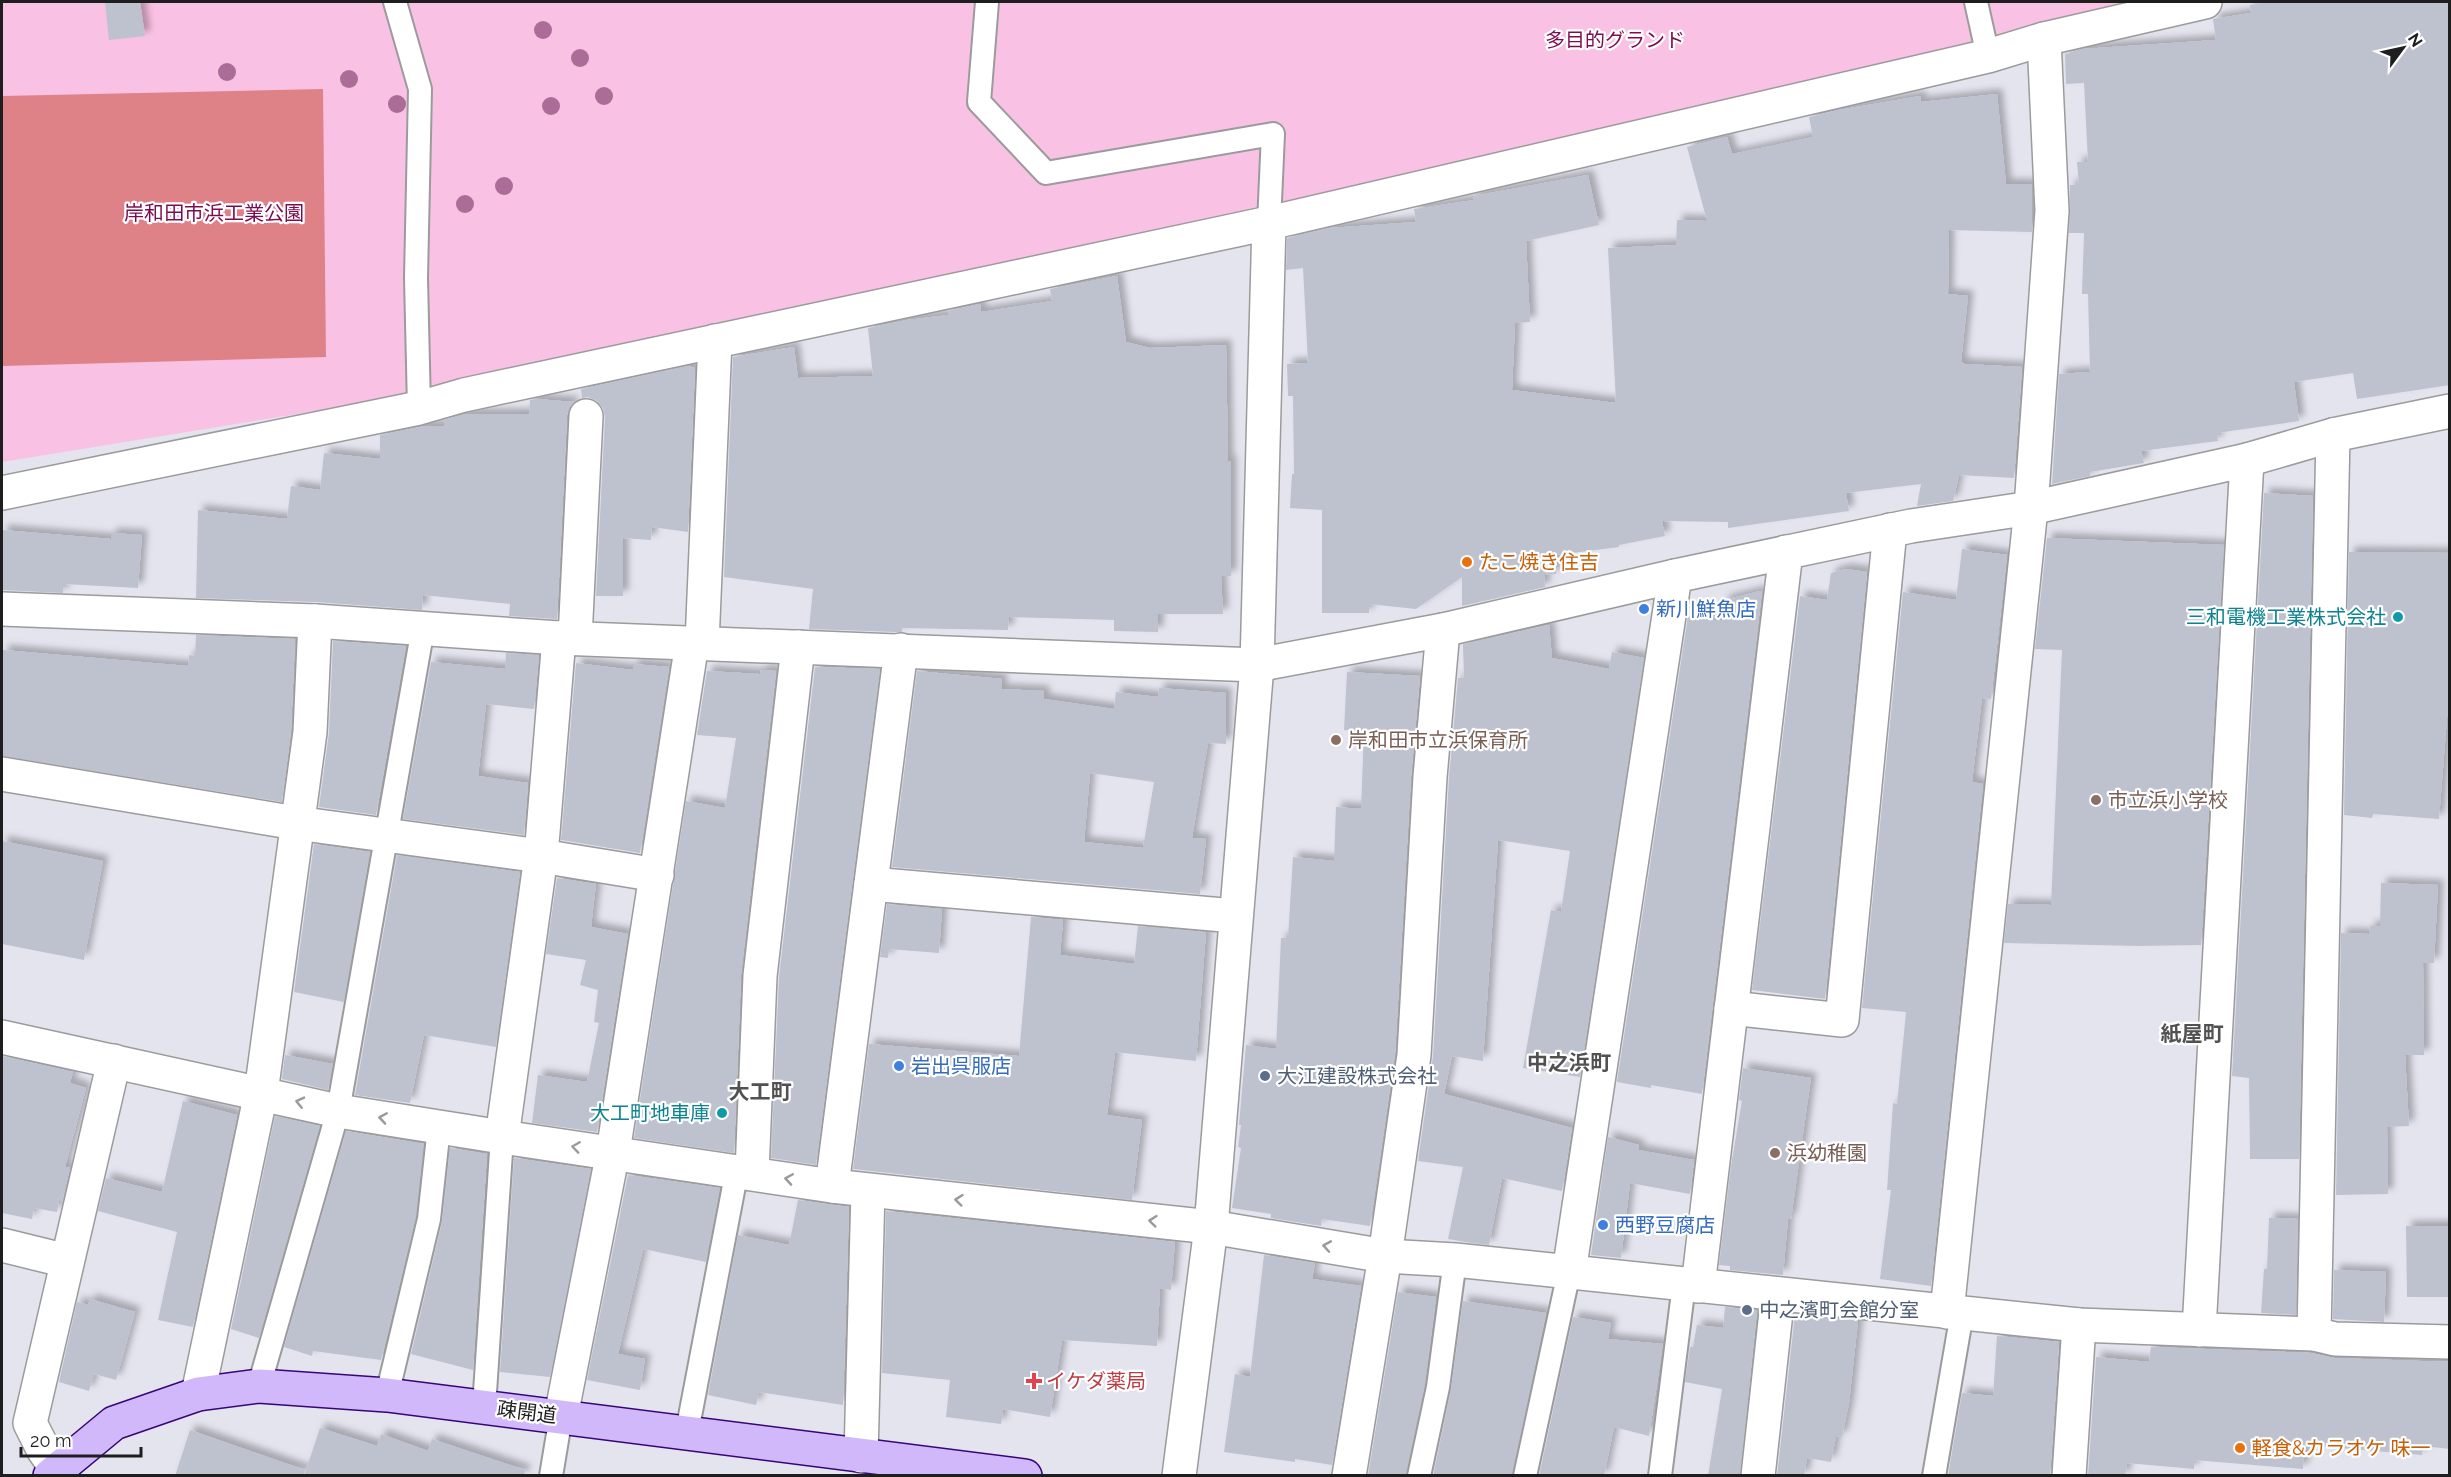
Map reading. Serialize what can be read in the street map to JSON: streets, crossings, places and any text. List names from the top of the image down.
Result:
{
  "streets": {
    "street": ["疎開道"]
  },
  "districts": ["紙屋町", "中之浜町", "大工町"],
  "parks": ["多目的グランド", "岸和田市浜工業公園"],
  "places": {
    "other": [
      "たこ焼き住吉",
      "新川鮮魚店",
      "三和電機工業株式会社",
      "岸和田市立浜保育所",
      "市立浜小学校",
      "岩出呉服店",
      "大江建設株式会社",
      "大工町地車庫",
      "浜幼稚園",
      "西野豆腐店",
      "中之濱町会館分室",
      "軽食&カラオケ 味一"
    ],
    "health": ["イケダ薬局"]
  },
  "scale_bar": "20 m",
  "north": "top right"
}
